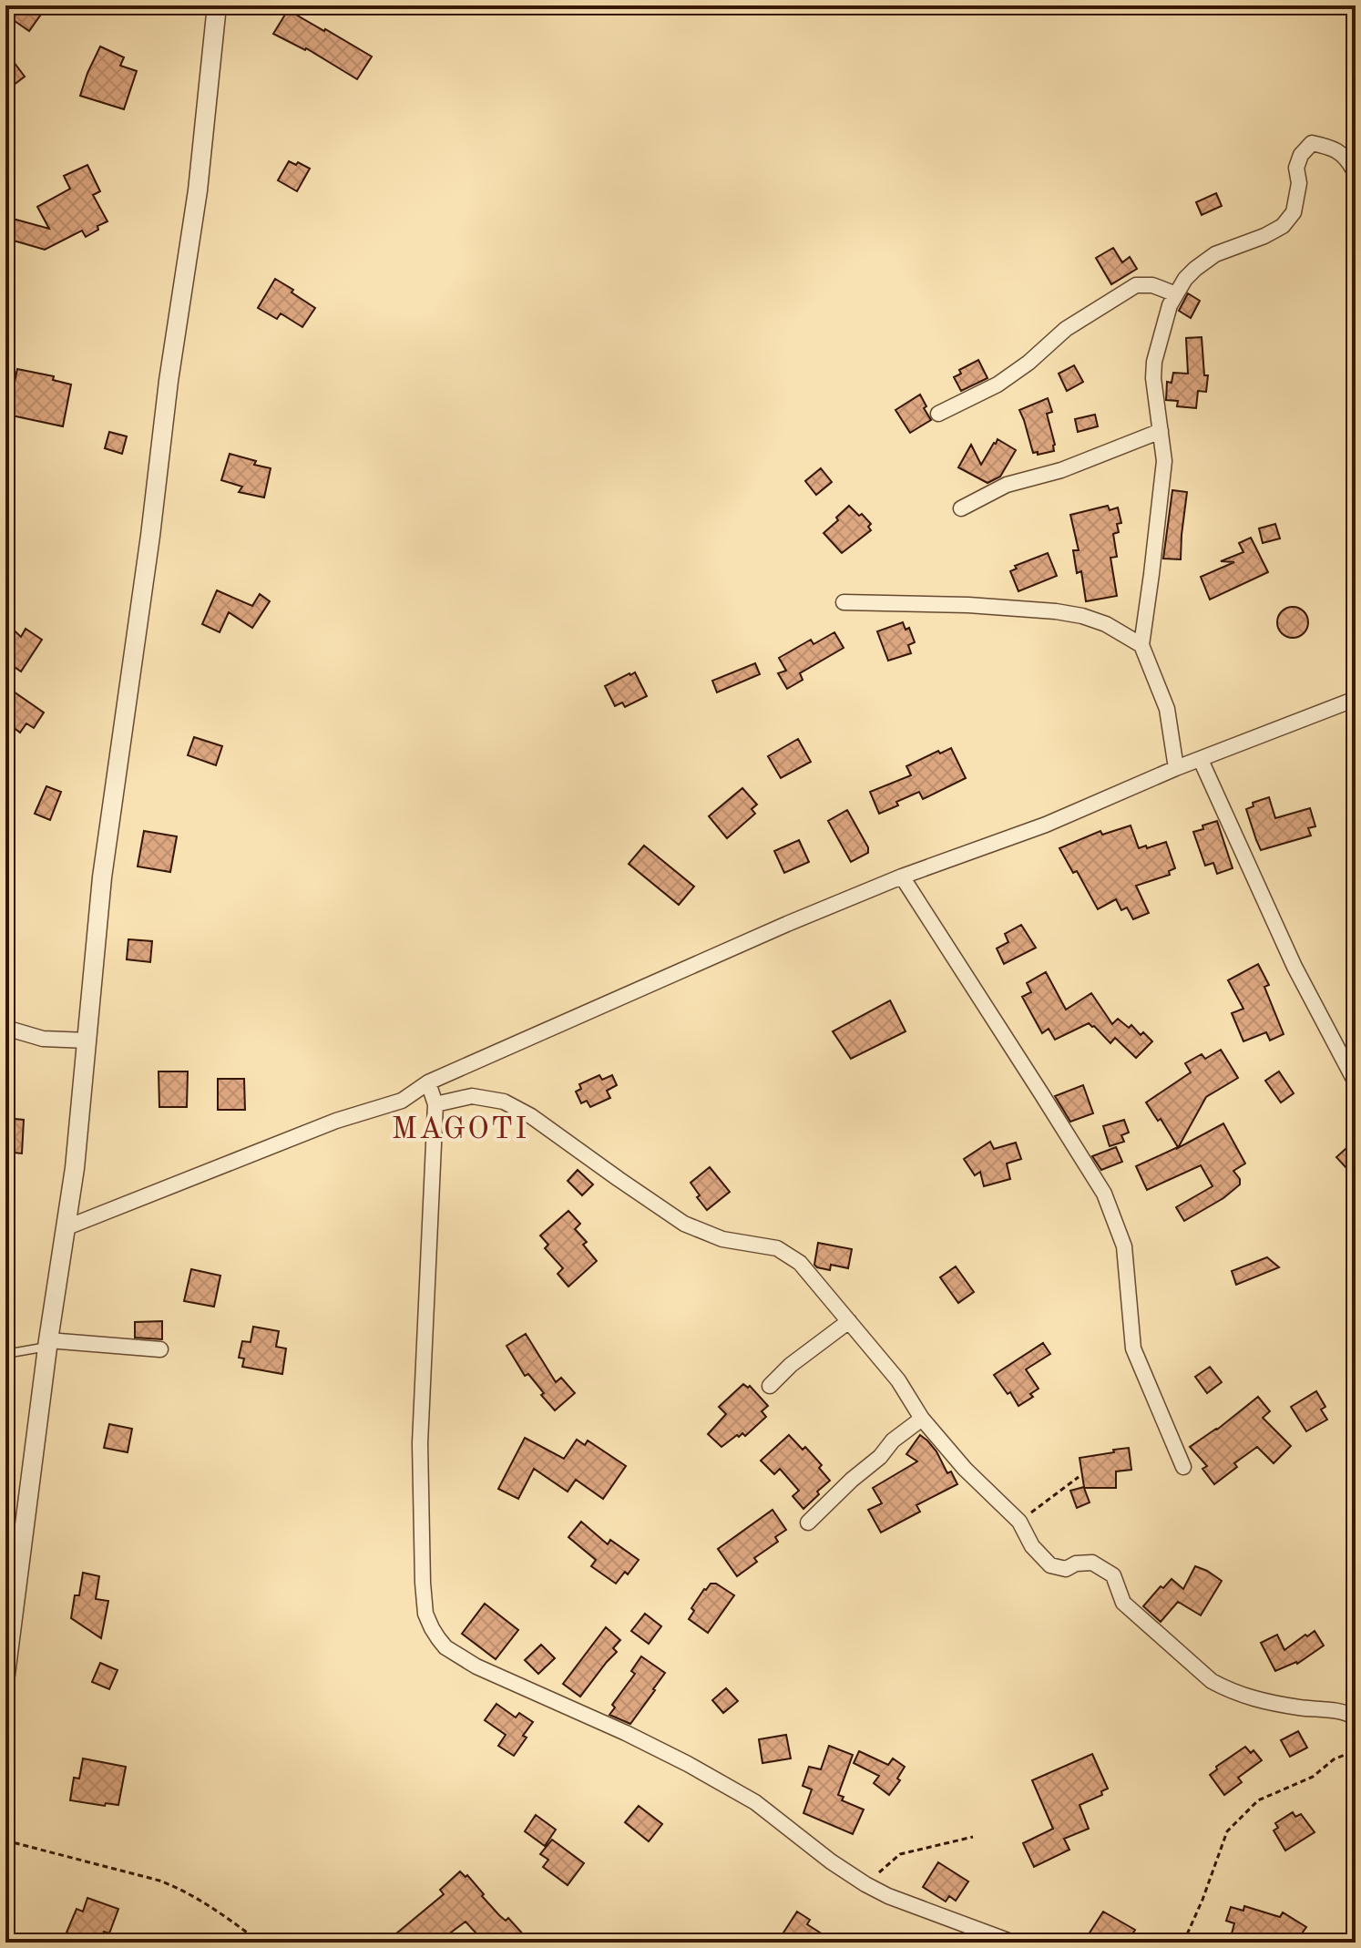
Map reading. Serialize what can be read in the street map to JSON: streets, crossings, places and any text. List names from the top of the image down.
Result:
{
  "districts": ["MAGOTI"]
}
